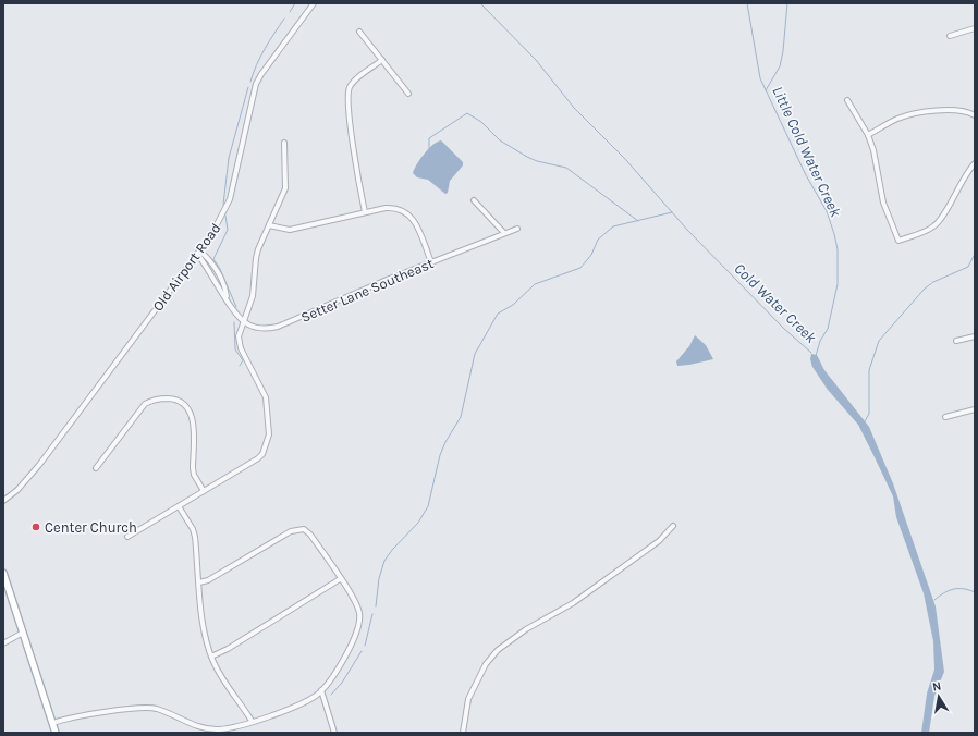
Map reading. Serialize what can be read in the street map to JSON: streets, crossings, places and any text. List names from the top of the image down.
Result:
{
  "streets": {
    "street": ["Old Airport Road", "Setter Lane Southeast"]
  },
  "water": ["Little Cold Water Creek", "Cold Water Creek"],
  "places": ["Center Church"],
  "north": "top"
}
